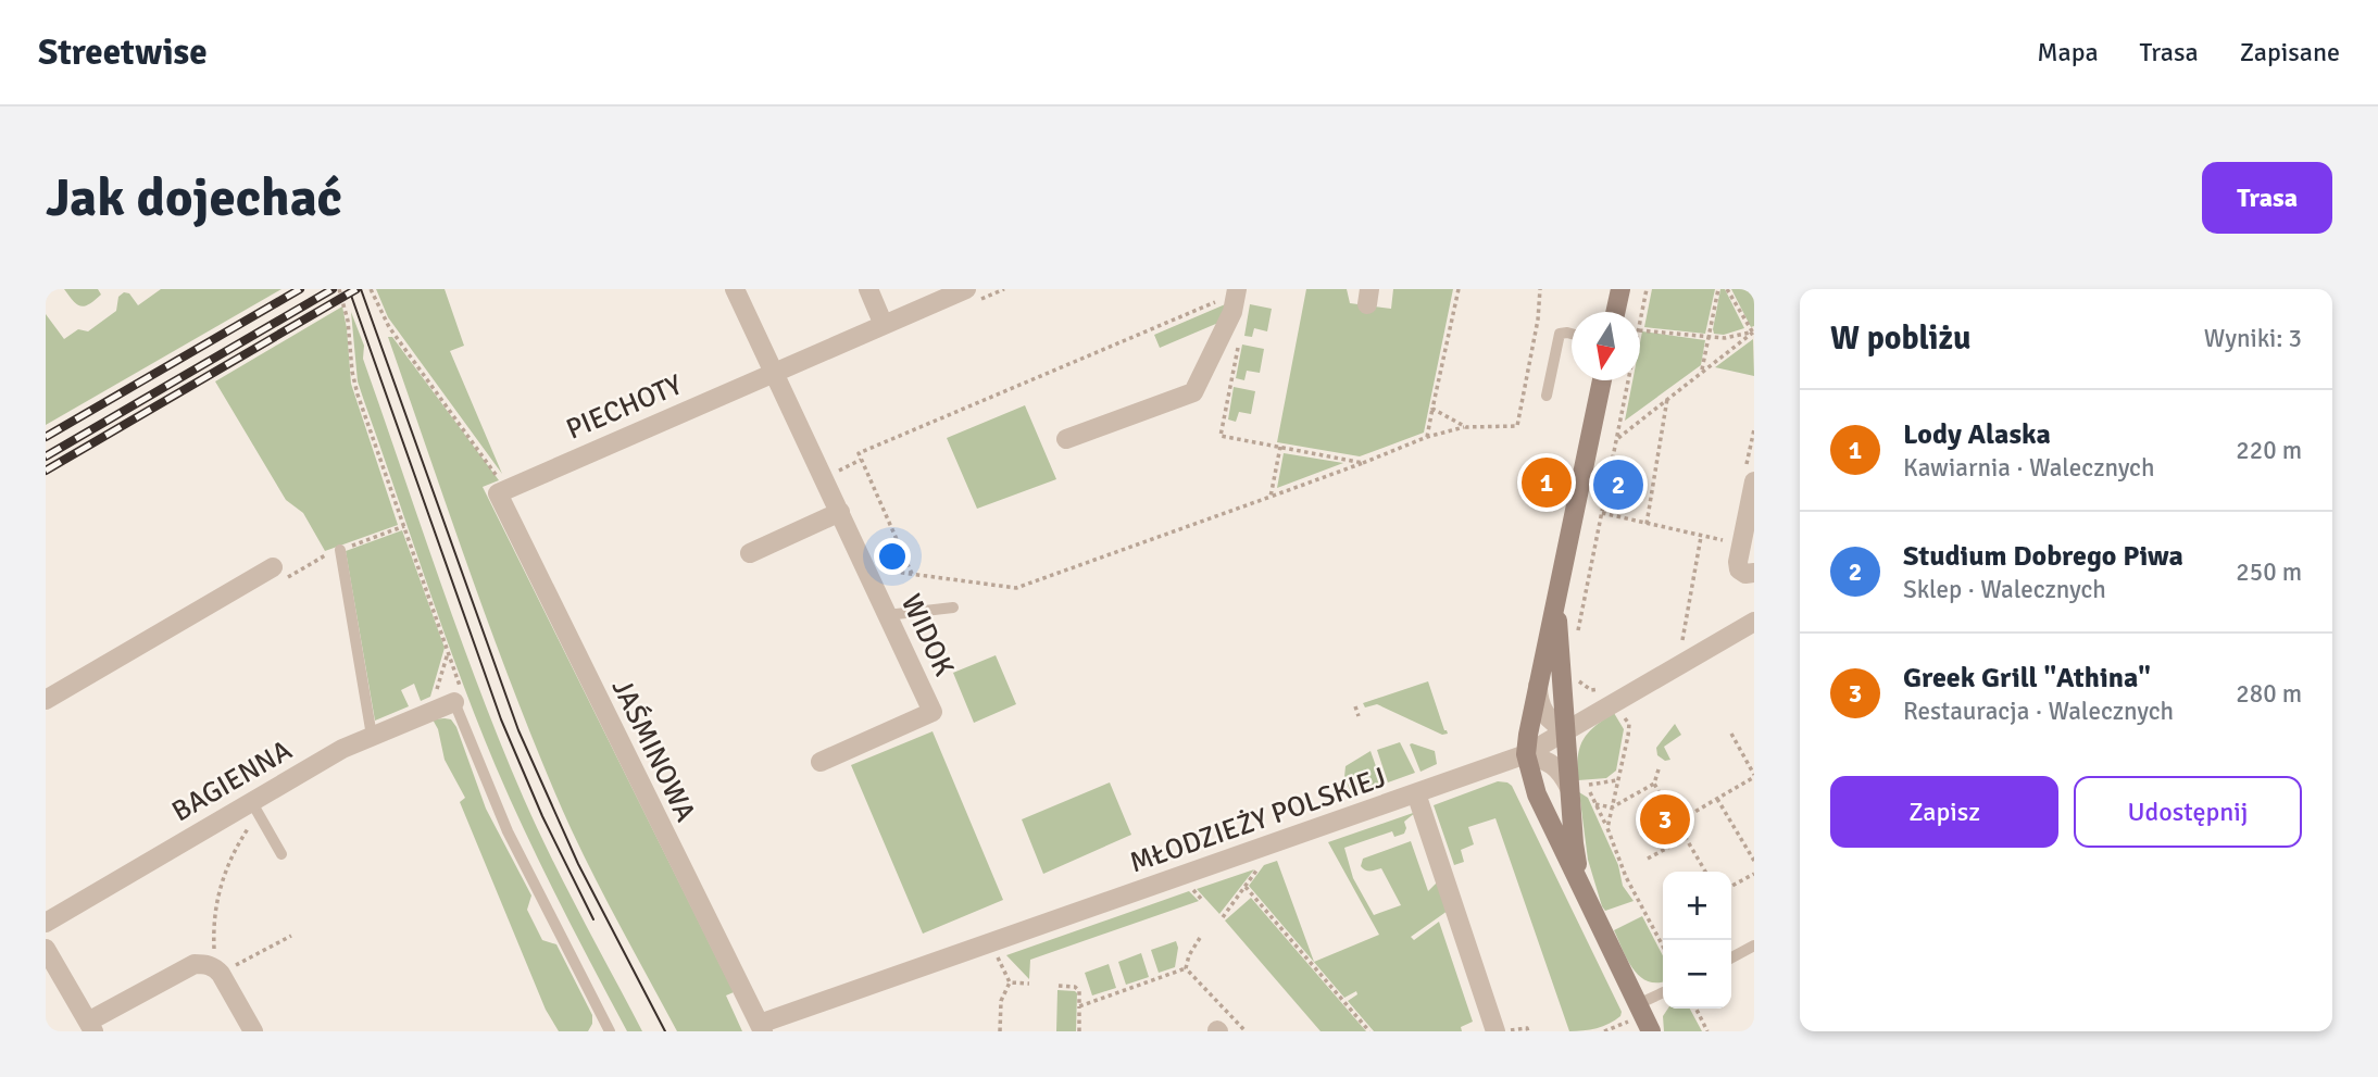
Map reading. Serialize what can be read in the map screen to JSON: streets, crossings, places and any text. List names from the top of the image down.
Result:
{
  "streets": {
    "street": [
      "PIECHOTY",
      "WIDOK",
      "JAŚMINOWA",
      "BAGIENNA",
      "MŁODZIEŻY POLSKIEJ"
    ]
  },
  "crossings": [
    ["PIECHOTY", "WIDOK"],
    ["PIECHOTY", "JAŚMINOWA"],
    ["JAŚMINOWA", "MŁODZIEŻY POLSKIEJ"]
  ],
  "north": "bottom",
  "page": {
    "header": "Streetwise",
    "nav": ["Mapa", "Trasa", "Zapisane"],
    "buttons": [
      "Trasa",
      ["Zapisz", "Udostępnij"]
    ],
    "title": "Jak dojechać",
    "heading": ["W pobliżu", "Wyniki: 3"],
    "list": [
      {
        "mark": "1",
        "name": "Lody Alaska",
        "note": "Kawiarnia · Walecznych",
        "value": "220 m"
      },
      {
        "mark": "2",
        "name": "Studium Dobrego Piwa",
        "note": "Sklep · Walecznych",
        "value": "250 m"
      },
      {
        "mark": "3",
        "name": "Greek Grill \"Athina\"",
        "note": "Restauracja · Walecznych",
        "value": "280 m"
      }
    ],
    "pins": ["1", "2", "3"],
    "map_buttons": ["+", "−"]
  }
}
